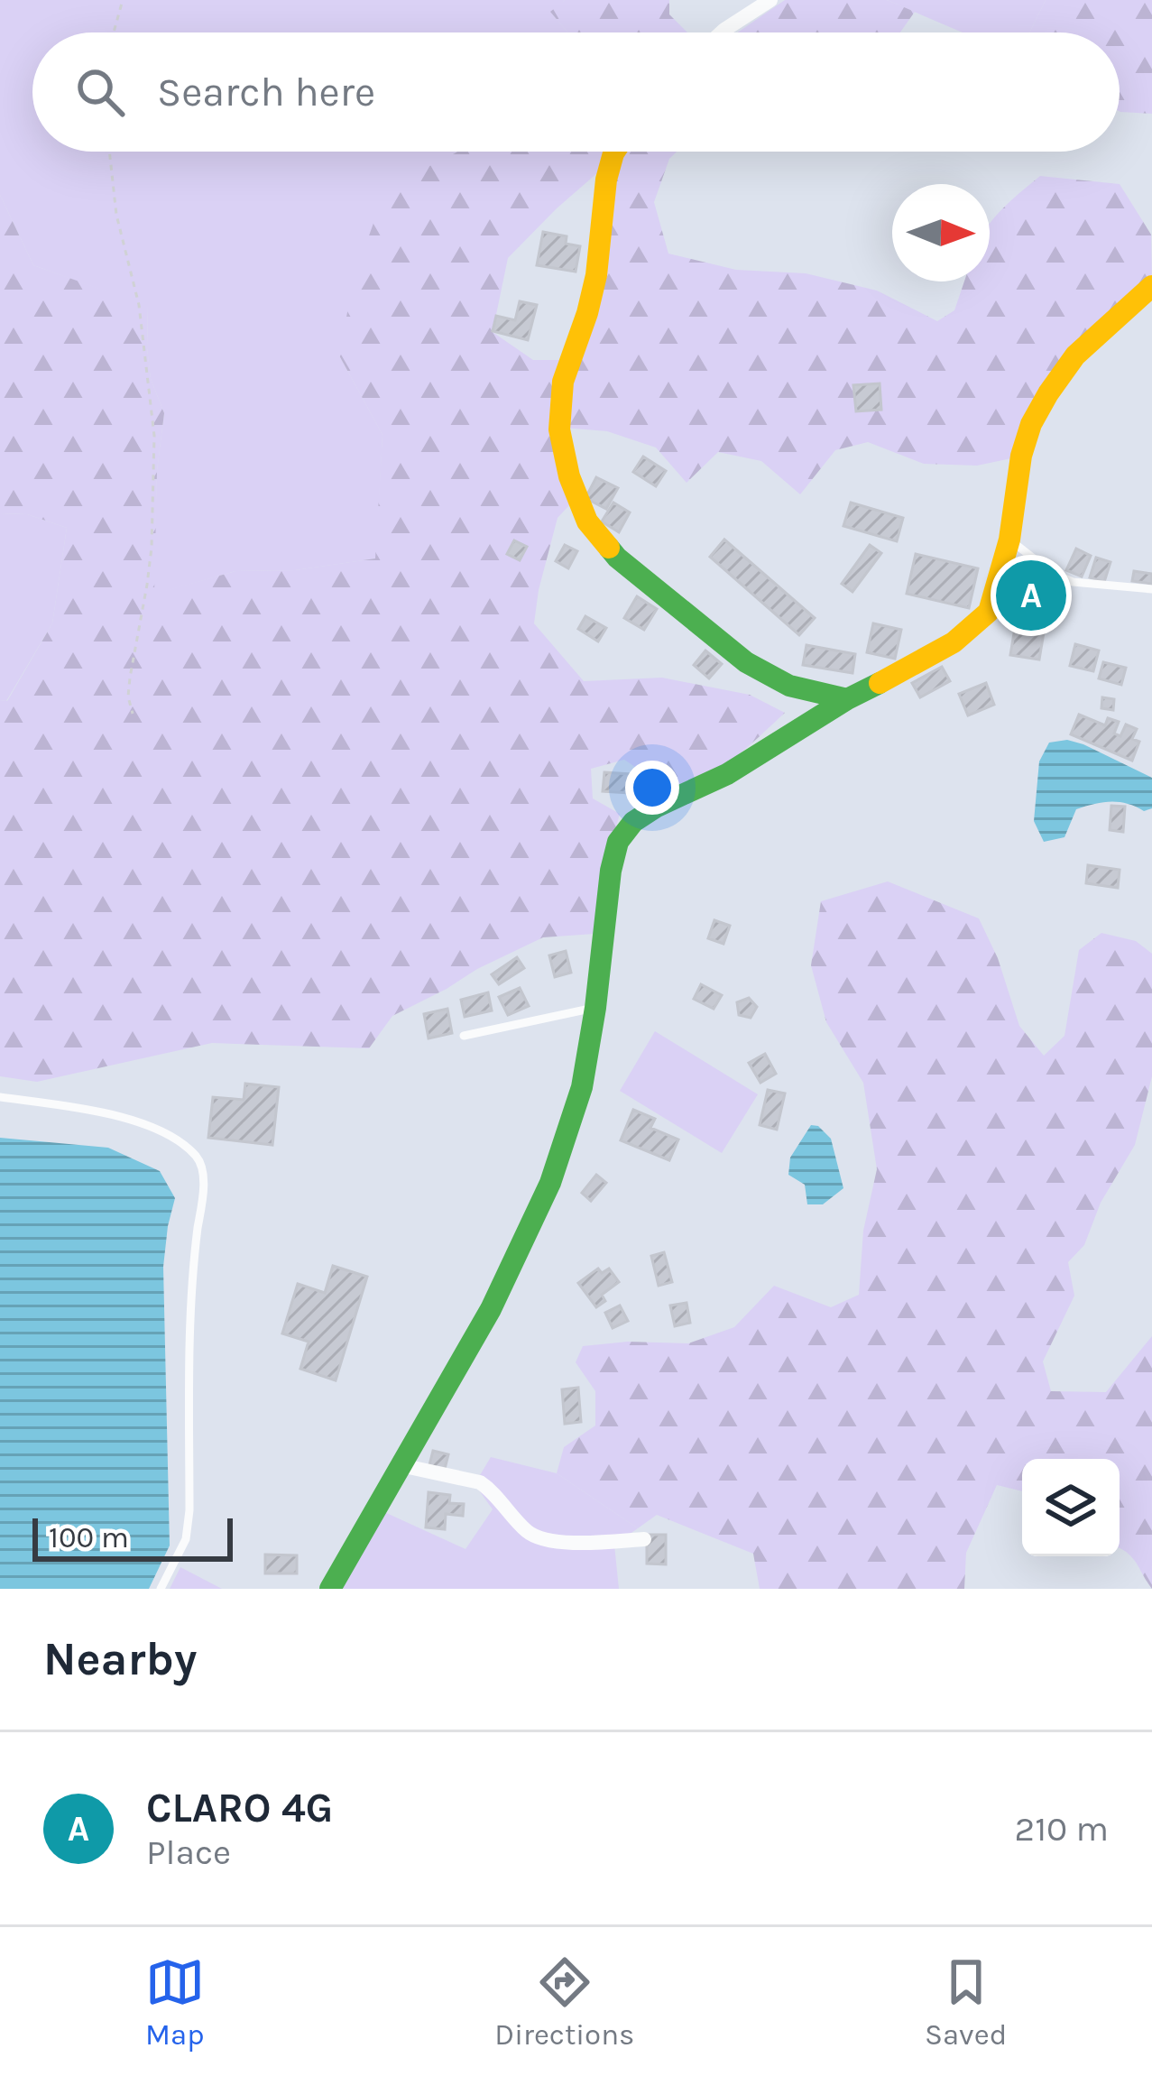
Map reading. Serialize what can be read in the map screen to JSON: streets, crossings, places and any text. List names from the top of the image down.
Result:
{
  "scale_bar": "100 m",
  "north": "right",
  "page": {
    "search": "Search here",
    "pins": "A",
    "scale": "100 m",
    "heading": "Nearby",
    "list": [
      {
        "mark": "A",
        "name": "CLARO 4G",
        "note": "Place",
        "value": "210 m"
      }
    ],
    "nav": ["Map", "Directions", "Saved"]
  }
}
